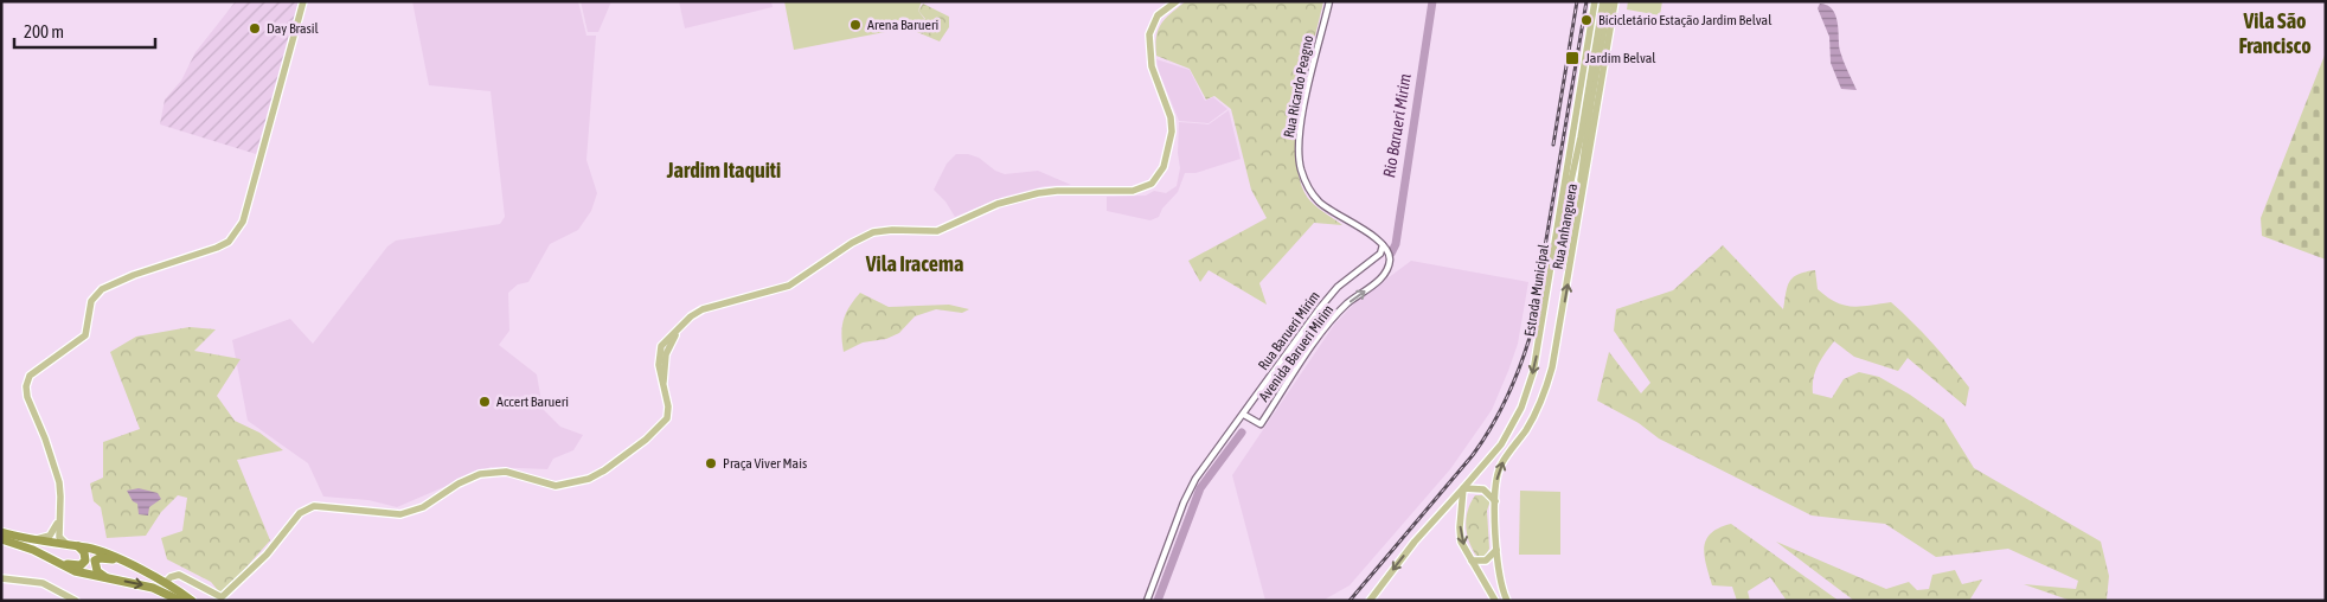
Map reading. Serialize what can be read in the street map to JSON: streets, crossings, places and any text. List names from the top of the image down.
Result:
{
  "streets": {
    "main road": ["Rua Anhanguera", "Estrada Municipal"],
    "street": ["Rua Ricardo Peagno", "Rua Barueri Mirim", "Avenida Barueri Mirim"]
  },
  "crossings": [
    ["Rua Ricardo Peagno", "Rua Barueri Mirim"],
    ["Rua Ricardo Peagno", "Avenida Barueri Mirim"],
    ["Rua Barueri Mirim", "Avenida Barueri Mirim"]
  ],
  "one_way": ["Rua Anhanguera", "Estrada Municipal", "Avenida Barueri Mirim"],
  "districts": ["Vila São Francisco", "Jardim Itaquiti", "Vila Iracema"],
  "water": ["Rio Barueri Mirim"],
  "places": {
    "other": [
      "Bicicletário Estação Jardim Belval",
      "Arena Barueri",
      "Day Brasil",
      "Accert Barueri",
      "Praça Viver Mais"
    ],
    "transit": ["Jardim Belval"]
  },
  "scale_bar": "200 m"
}
